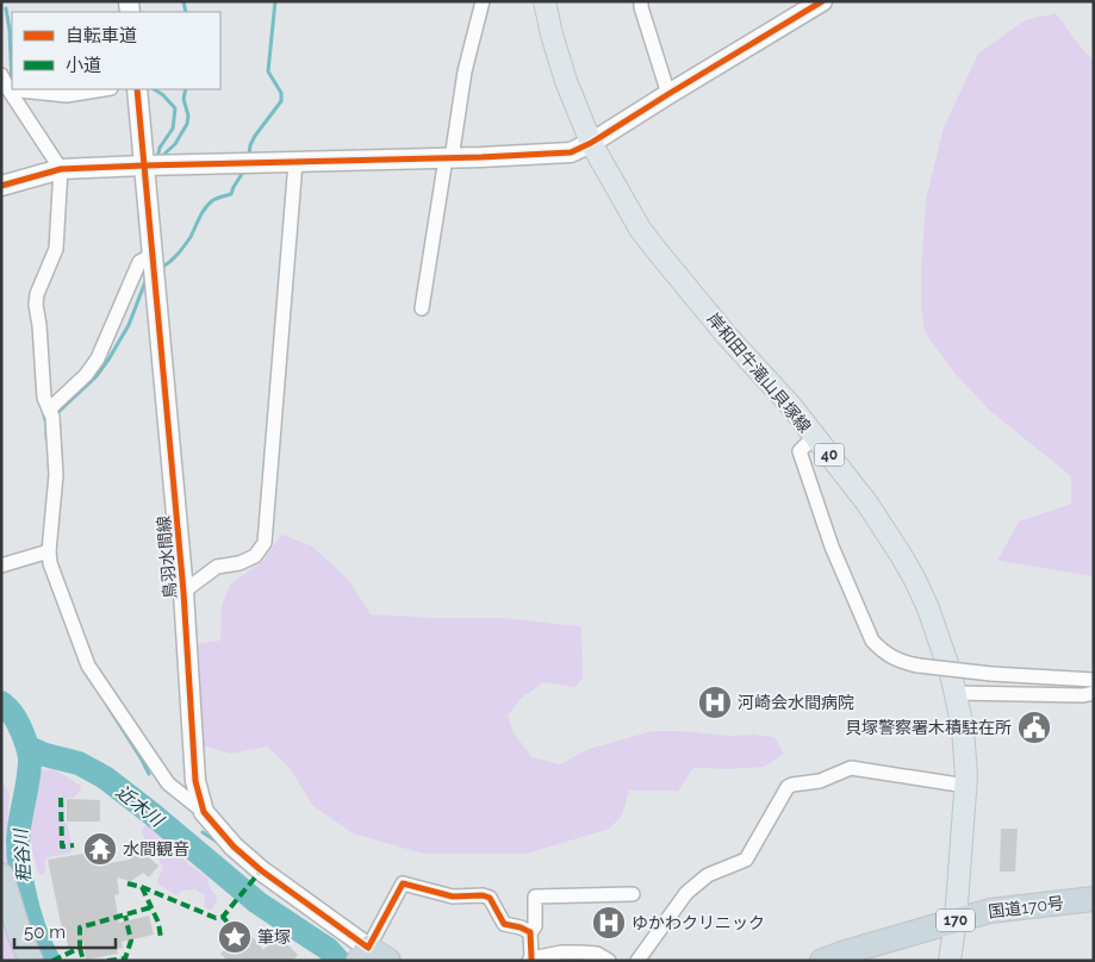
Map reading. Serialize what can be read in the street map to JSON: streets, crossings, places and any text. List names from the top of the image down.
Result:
{
  "streets": {
    "highway": ["国道170号", "170"],
    "main road": ["岸和田牛滝山貝塚線", "40"],
    "street": ["鳥羽水間線"]
  },
  "crossings": [
    ["岸和田牛滝山貝塚線", "国道170号"]
  ],
  "water": ["近木川", "秬谷川"],
  "places": {
    "hospital": ["河崎会水間病院", "ゆかわクリニック"],
    "public building": ["貝塚警察署木積駐在所"],
    "temple": ["水間観音"],
    "place": ["筆塚"]
  },
  "legend": ["自転車道", "小道"],
  "scale_bar": "50 m"
}
